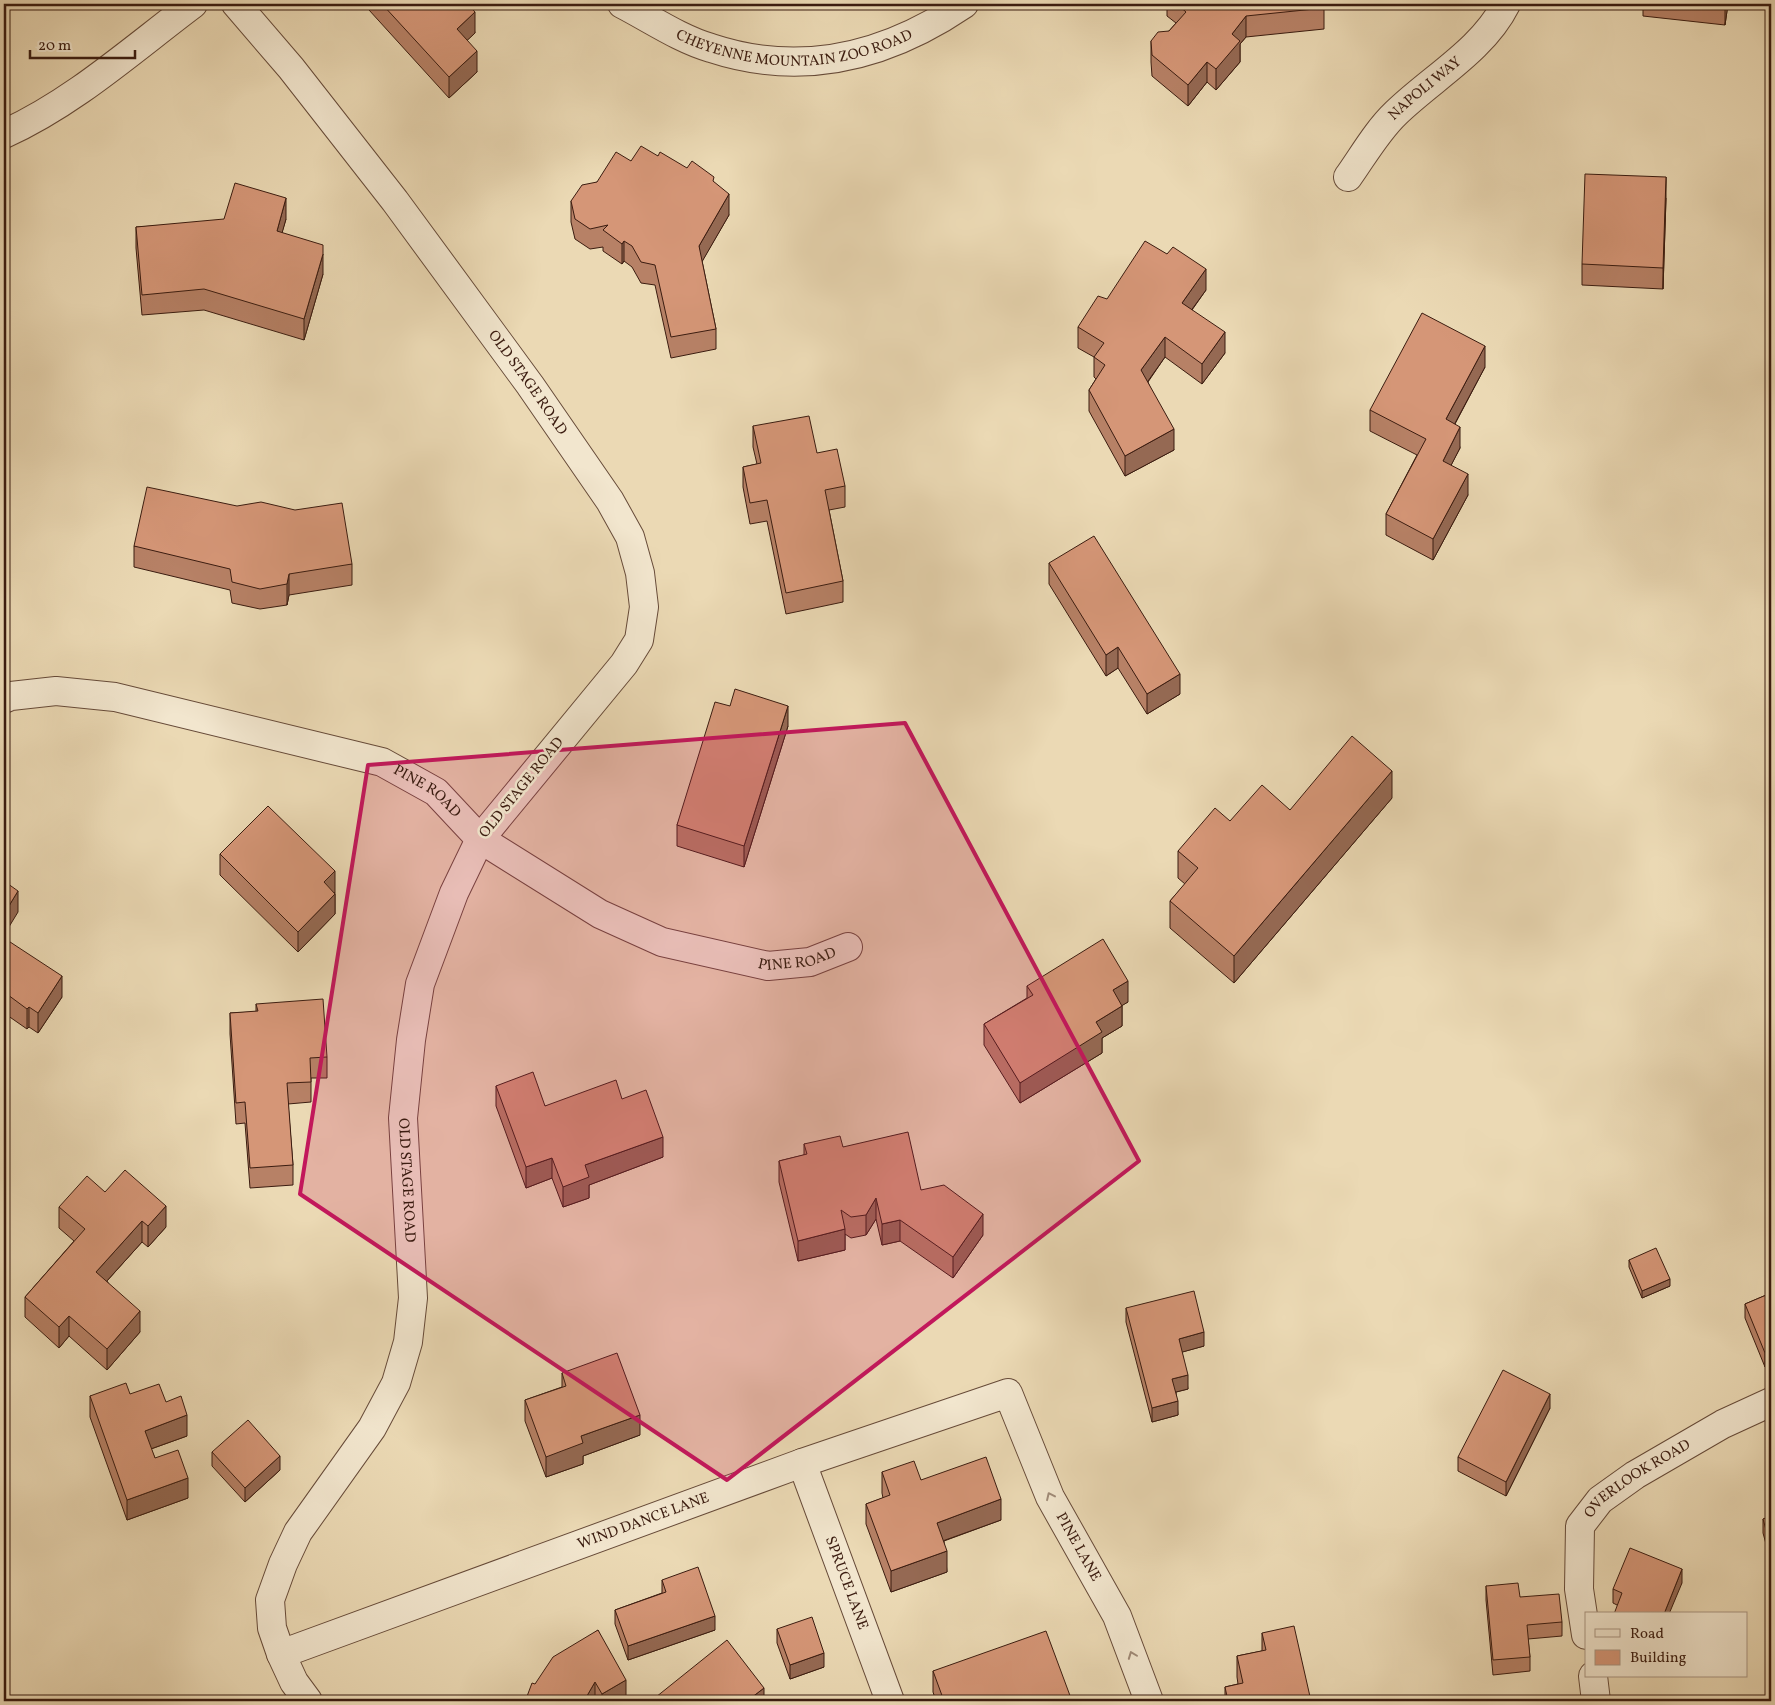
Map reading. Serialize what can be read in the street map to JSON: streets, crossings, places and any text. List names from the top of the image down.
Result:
{
  "streets": {
    "street": [
      "CHEYENNE MOUNTAIN ZOO ROAD",
      "NAPOLI WAY",
      "OLD STAGE ROAD",
      "PINE ROAD",
      "OVERLOOK ROAD",
      "WIND DANCE LANE",
      "PINE LANE",
      "SPRUCE LANE"
    ]
  },
  "crossings": [
    ["OLD STAGE ROAD", "PINE ROAD"],
    ["OLD STAGE ROAD", "WIND DANCE LANE"],
    ["WIND DANCE LANE", "PINE LANE"],
    ["WIND DANCE LANE", "SPRUCE LANE"]
  ],
  "one_way": ["PINE LANE"],
  "legend": ["Road", "Building"],
  "scale_bar": "20 m"
}
